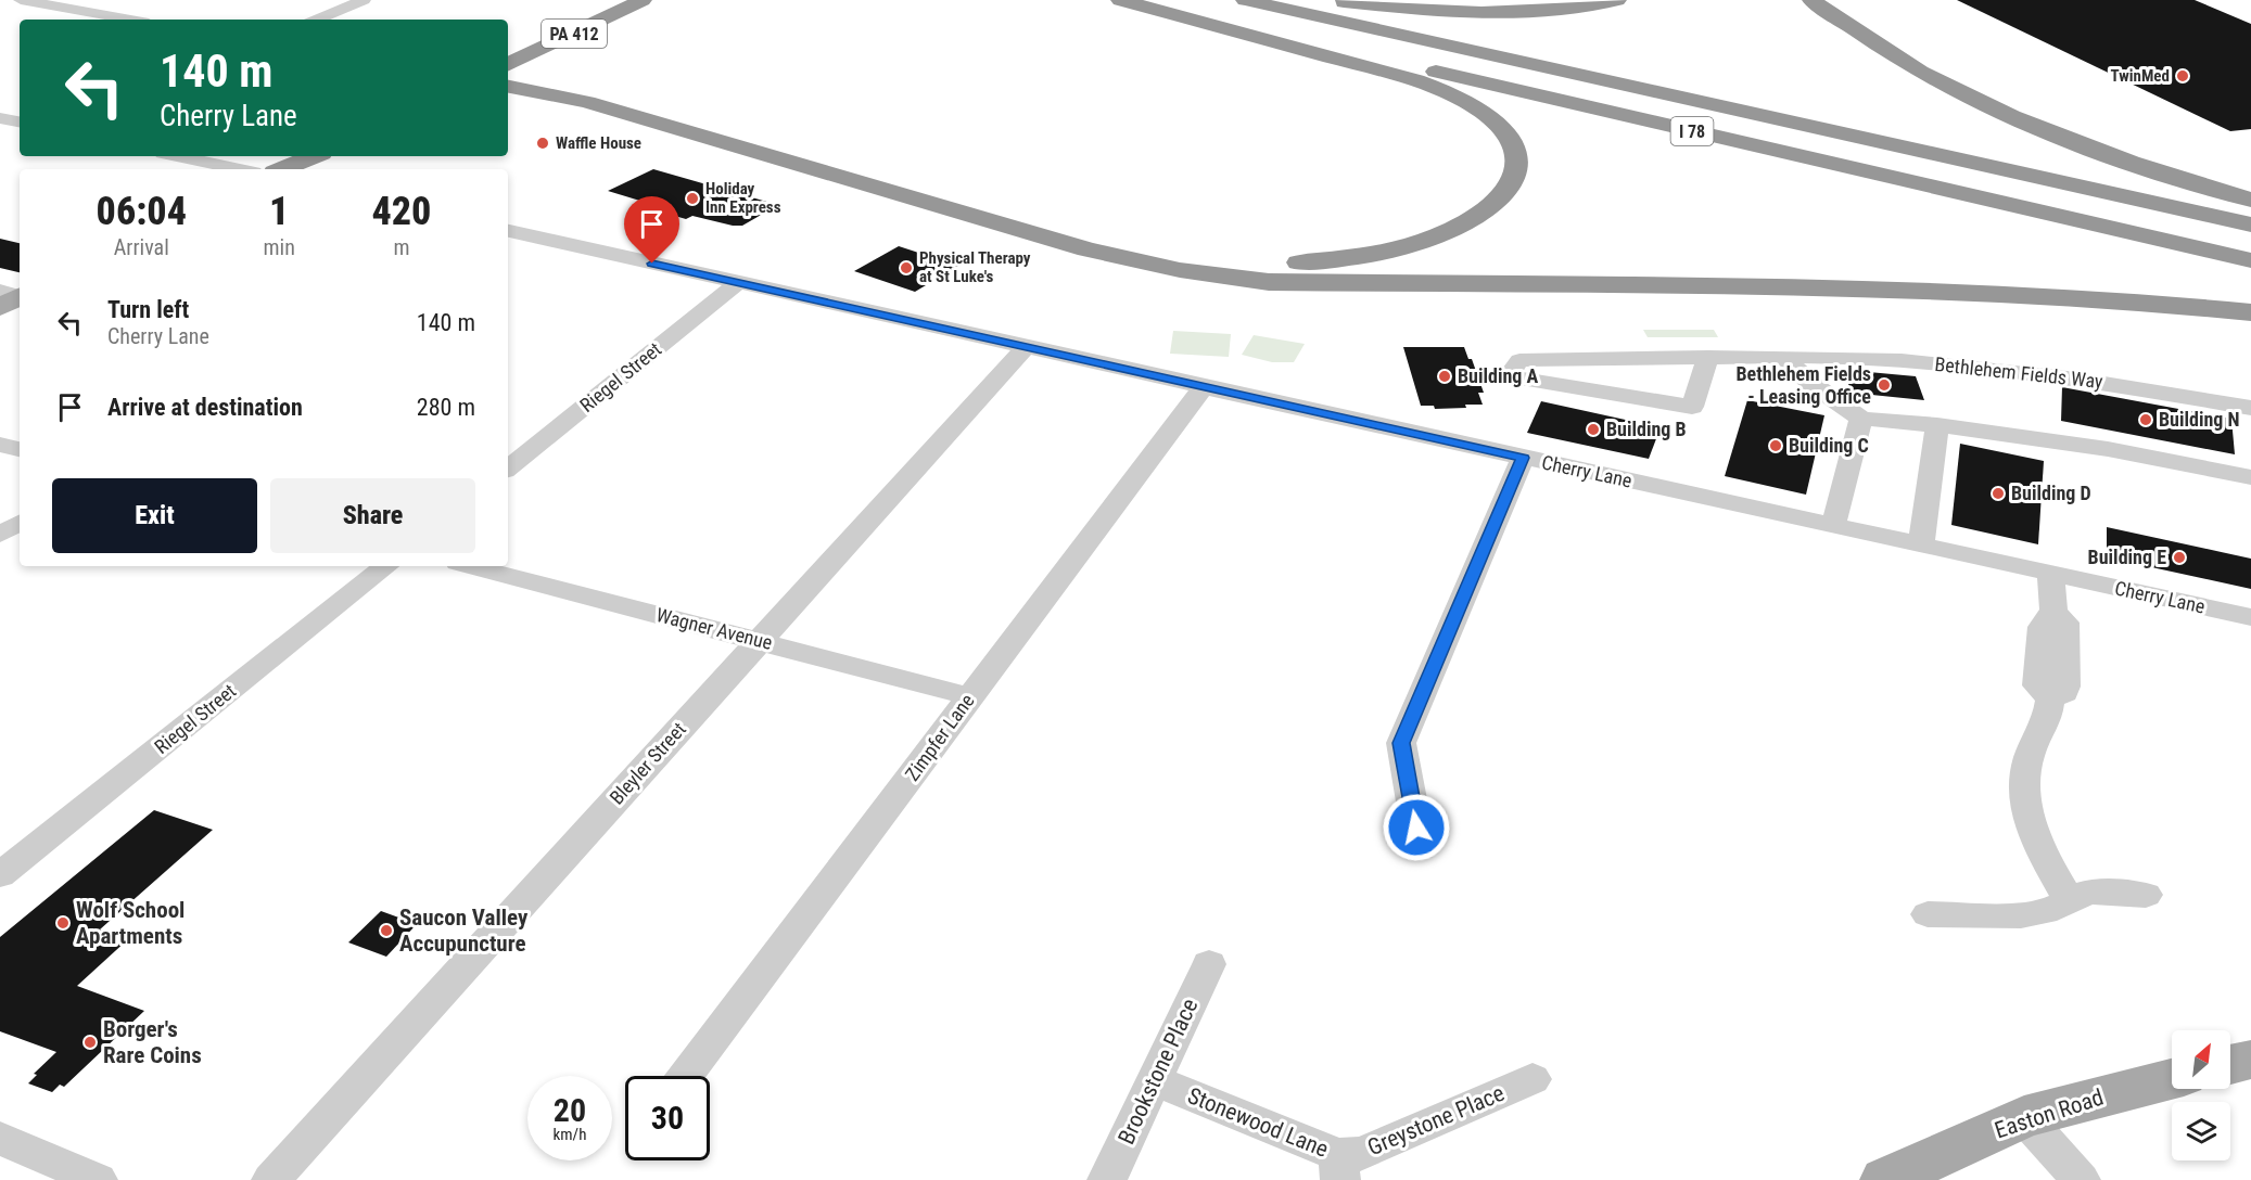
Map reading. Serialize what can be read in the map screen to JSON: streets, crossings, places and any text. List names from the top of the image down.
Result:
{
  "streets": {
    "highway": ["PA 412", "I 78"],
    "main road": ["Easton Road"],
    "street": [
      "Bethlehem Fields Way",
      "Riegel Street",
      "Cherry Lane",
      "Wagner Avenue",
      "Zimpfer Lane",
      "Bleyler Street",
      "Brookstone Place",
      "Greystone Place",
      "Stonewood Lane"
    ]
  },
  "crossings": [
    ["Riegel Street", "Cherry Lane"],
    ["Cherry Lane", "Zimpfer Lane"],
    ["Cherry Lane", "Bleyler Street"],
    ["Wagner Avenue", "Zimpfer Lane"],
    ["Wagner Avenue", "Bleyler Street"],
    ["Brookstone Place", "Stonewood Lane"],
    ["Greystone Place", "Stonewood Lane"]
  ],
  "places": [
    "TwinMed",
    "Waffle House",
    "Holiday Inn Express",
    "Physical Therapy at St Luke's",
    "Building A",
    "Bethlehem Fields - Leasing Office",
    "Building N",
    "Building B",
    "Building C",
    "Building D",
    "Building E",
    "Wolf School Apartments",
    "Saucon Valley Accupuncture",
    "Borger's Rare Coins"
  ],
  "north": "top right",
  "page": {
    "turn": ["140 m", "Cherry Lane"],
    "eta": [
      "06:04",
      "Arrival",
      "1",
      "min",
      "420",
      "m"
    ],
    "list": [
      {
        "name": "Turn left",
        "note": "Cherry Lane",
        "value": "140 m"
      },
      {
        "name": "Arrive at destination",
        "value": "280 m"
      }
    ],
    "buttons": ["Exit", "Share"],
    "speed": "20 km/h",
    "limit": "30"
  }
}
